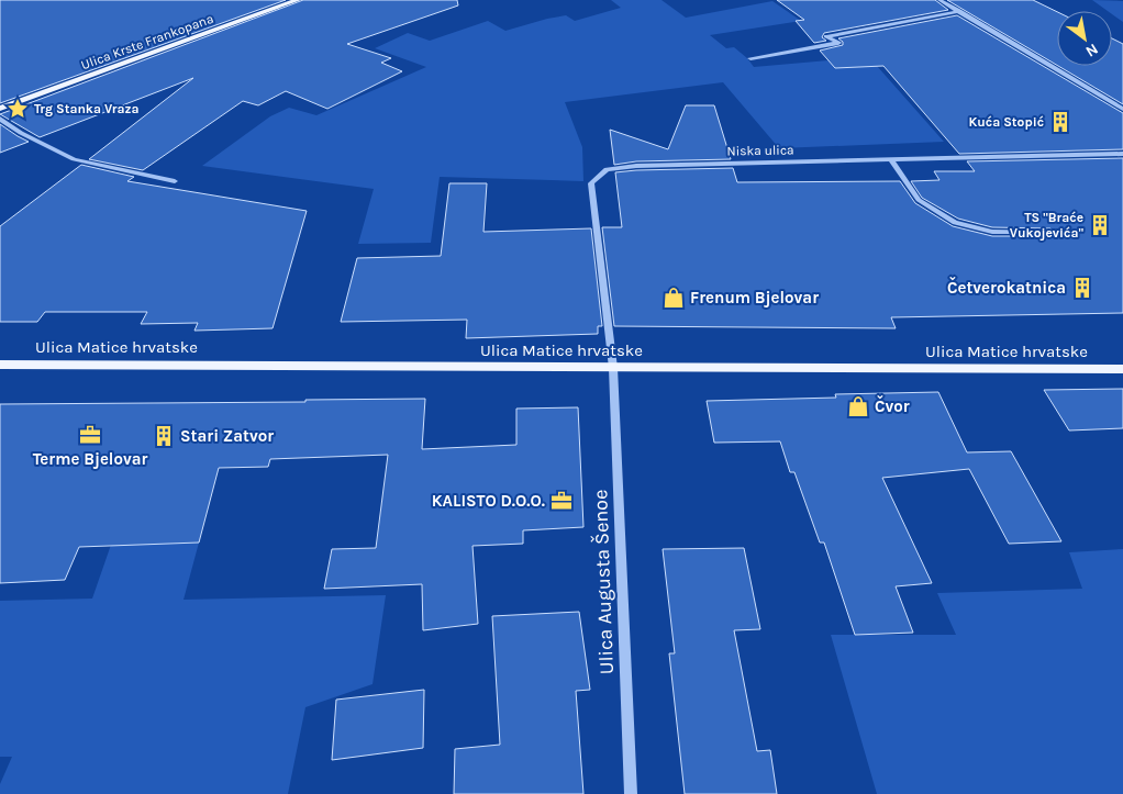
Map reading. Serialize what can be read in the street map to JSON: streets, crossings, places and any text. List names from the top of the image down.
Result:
{
  "streets": {
    "main road": ["Ulica Krste Frankopana", "Ulica Matice hrvatske"],
    "street": ["Niska ulica", "Ulica Augusta Šenoe"]
  },
  "crossings": [
    ["Niska ulica", "Ulica Matice hrvatske"],
    ["Niska ulica", "Ulica Augusta Šenoe"],
    ["Ulica Matice hrvatske", "Ulica Augusta Šenoe"]
  ],
  "places": {
    "place": ["Trg Stanka Vraza"],
    "building": [
      "Kuća Stopić",
      "TS \"Braće Vukojevića\"",
      "Četverokatnica",
      "Stari Zatvor"
    ],
    "shop": ["Frenum Bjelovar", "Čvor"],
    "office": ["Terme Bjelovar", "KALISTO D.O.O."]
  },
  "north": "bottom right"
}
